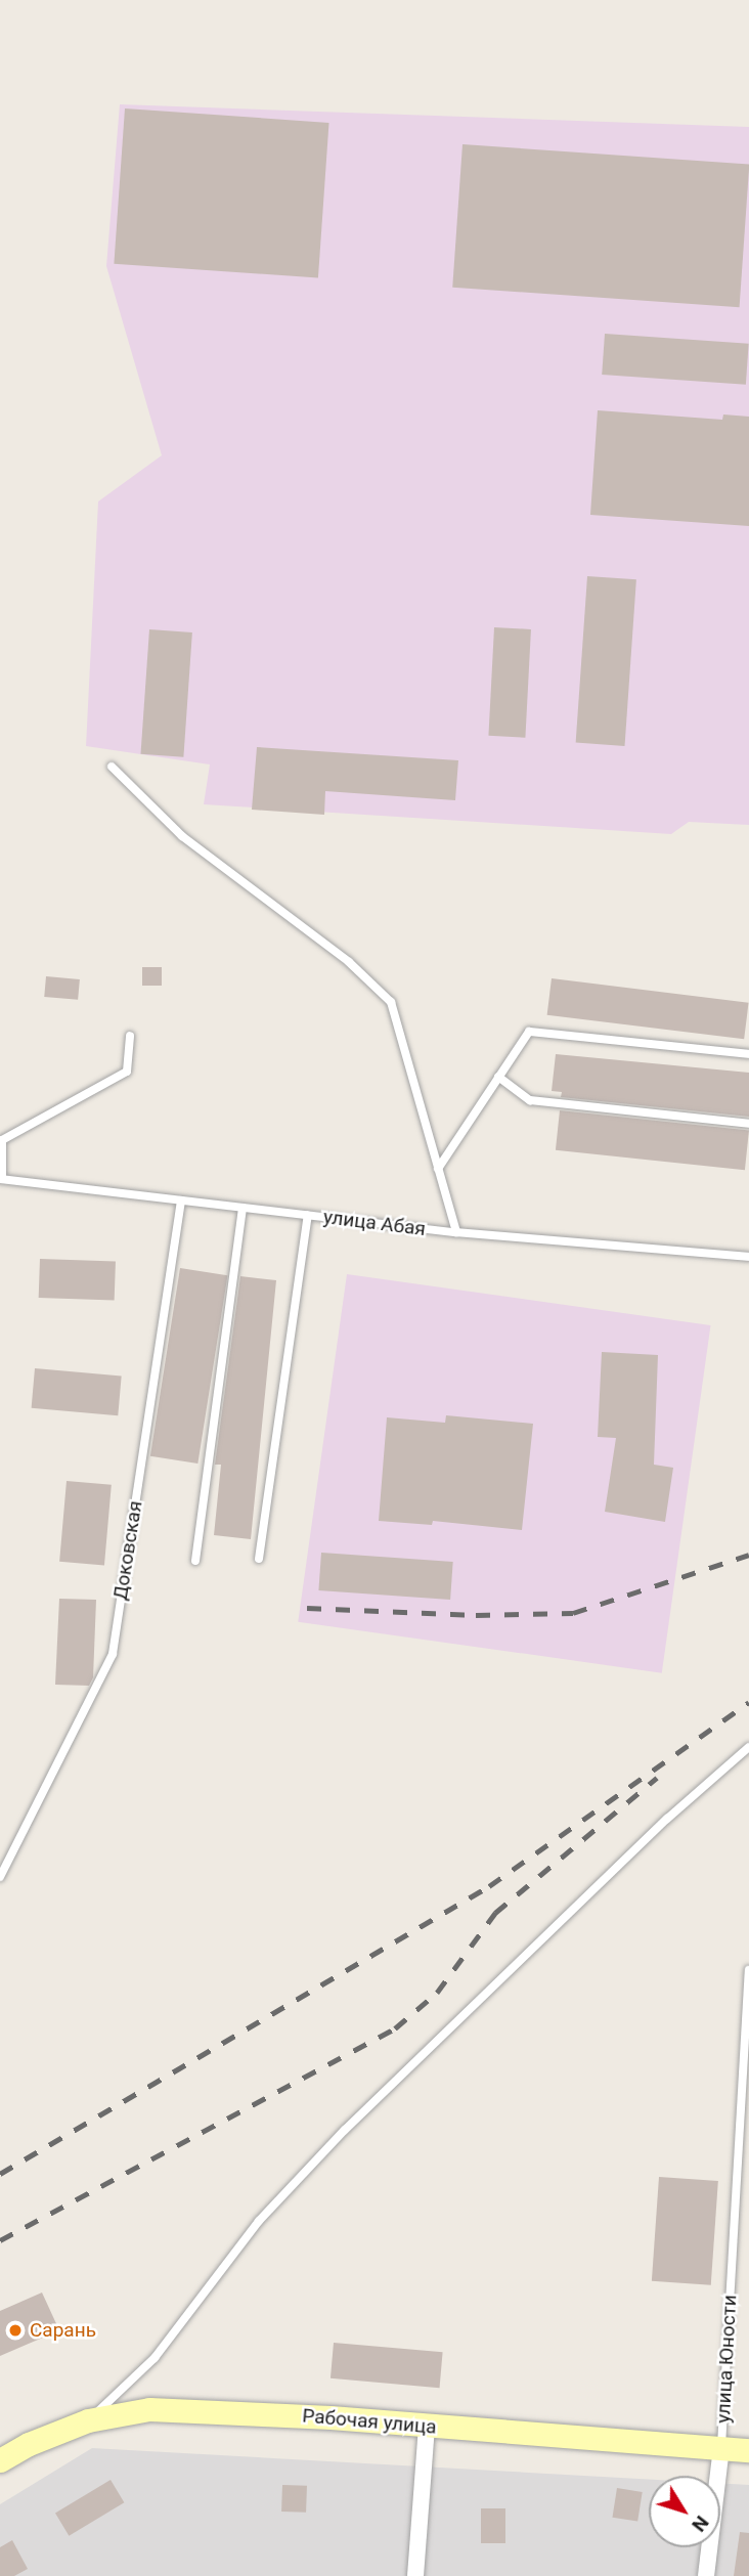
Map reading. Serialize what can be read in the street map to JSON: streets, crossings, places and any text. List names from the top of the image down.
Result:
{
  "streets": {
    "main road": ["Рабочая улица"],
    "street": ["улица Юности"],
    "lane": ["улица Абая", "Доковская"]
  },
  "crossings": [
    ["улица Абая", "Доковская"],
    ["улица Юности", "Рабочая улица"]
  ],
  "places": ["Сарань"],
  "north": "bottom right"
}
